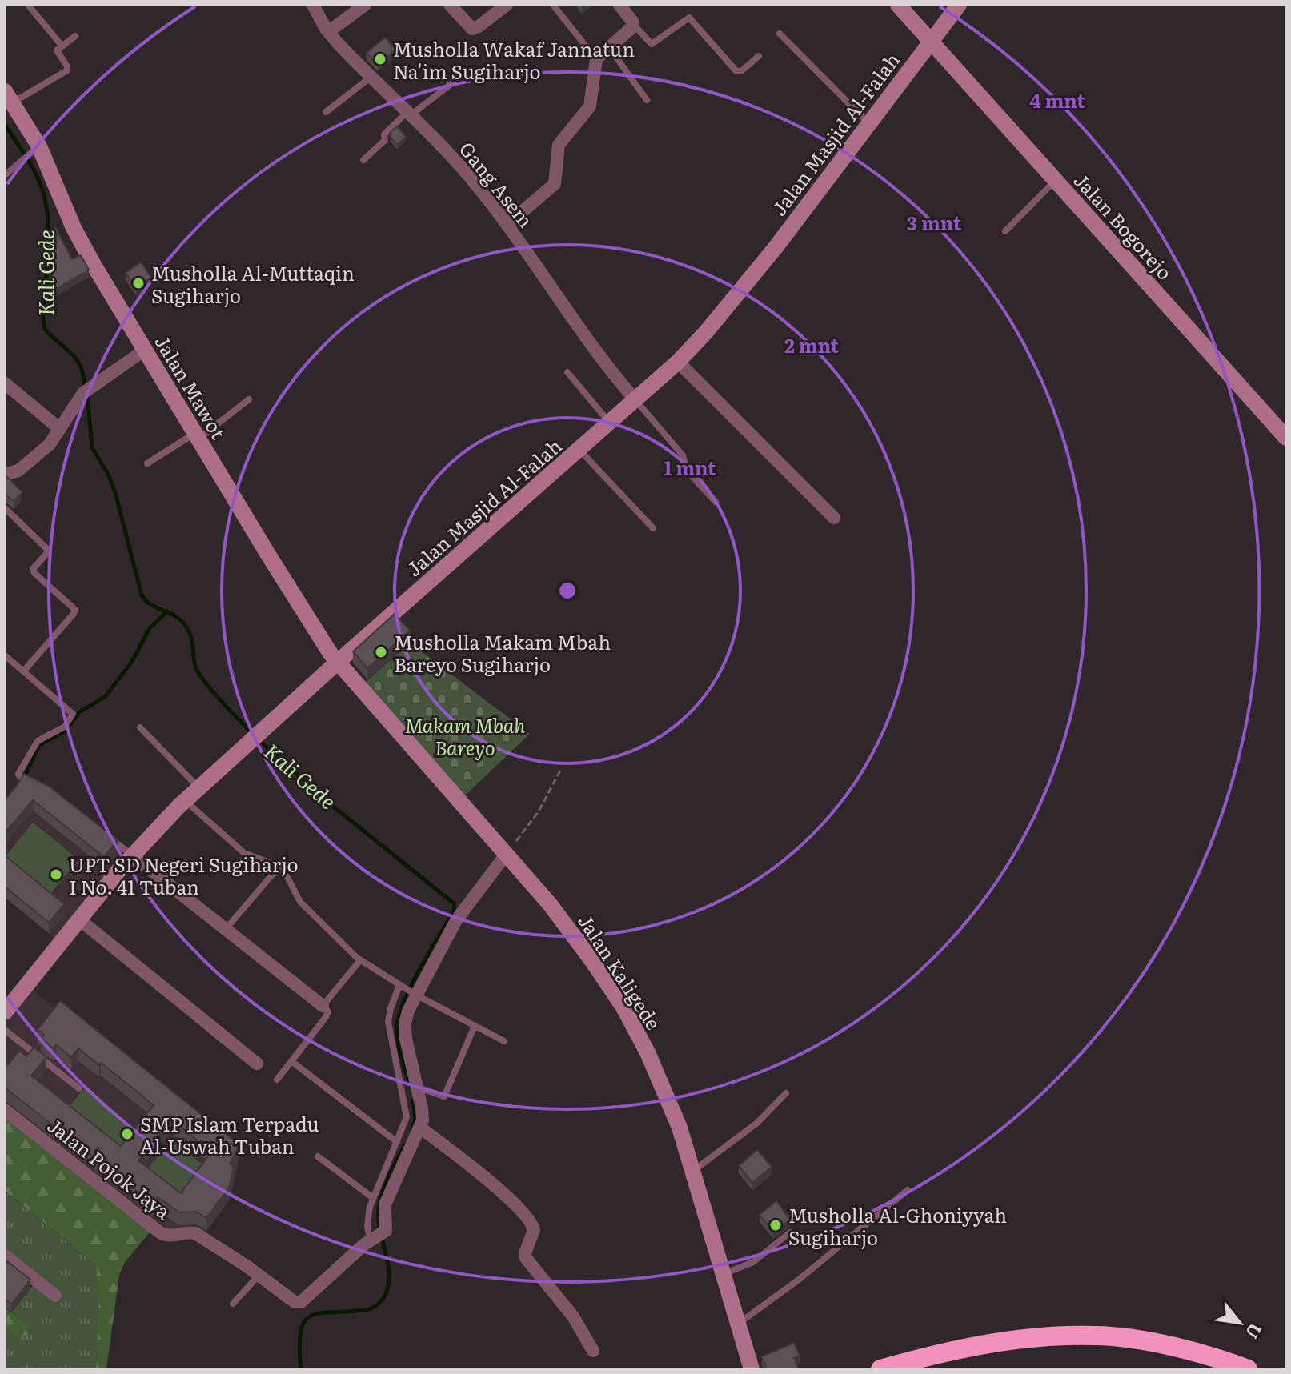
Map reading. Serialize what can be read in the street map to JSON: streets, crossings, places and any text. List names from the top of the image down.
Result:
{
  "streets": {
    "street": [
      "Jalan Masjid Al-Falah",
      "Gang Asem",
      "Jalan Bogorejo",
      "Jalan Mawot",
      "Jalan Kaligede",
      "Jalan Pojok Jaya"
    ]
  },
  "crossings": [
    ["Jalan Masjid Al-Falah", "Gang Asem"],
    ["Jalan Masjid Al-Falah", "Jalan Bogorejo"],
    ["Jalan Masjid Al-Falah", "Jalan Mawot"],
    ["Jalan Masjid Al-Falah", "Jalan Kaligede"],
    ["Jalan Mawot", "Jalan Kaligede"]
  ],
  "water": ["Kali Gede"],
  "parks": ["Makam Mbah Bareyo"],
  "places": [
    "Musholla Wakaf Jannatun Na'im Sugiharjo",
    "Musholla Al-Muttaqin Sugiharjo",
    "Musholla Makam Mbah Bareyo Sugiharjo",
    "UPT SD Negeri Sugiharjo I No. 41 Tuban",
    "SMP Islam Terpadu Al-Uswah Tuban",
    "Musholla Al-Ghoniyyah Sugiharjo"
  ],
  "north": "bottom right",
  "rings": [
    "4 mnt",
    "3 mnt",
    "2 mnt",
    "1 mnt"
  ]
}
